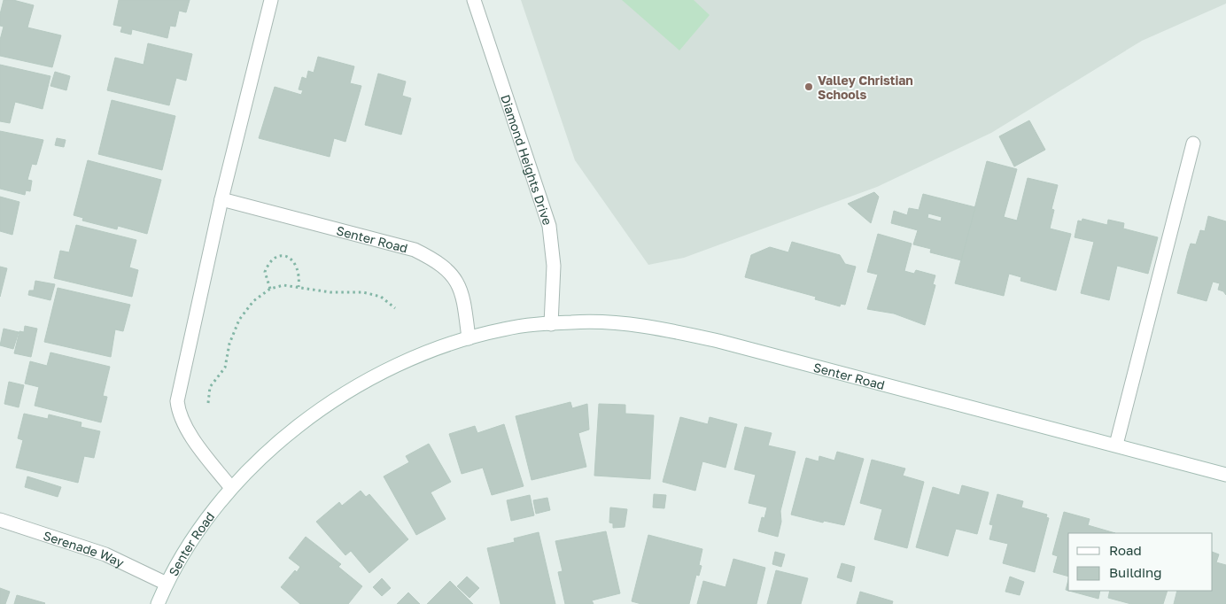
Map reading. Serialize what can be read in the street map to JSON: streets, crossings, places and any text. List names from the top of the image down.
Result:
{
  "streets": {
    "street": ["Diamond Heights Drive", "Senter Road", "Serenade Way"]
  },
  "crossings": [
    ["Diamond Heights Drive", "Senter Road"],
    ["Senter Road", "Serenade Way"]
  ],
  "places": ["Valley Christian Schools"],
  "legend": ["Road", "Building"]
}
